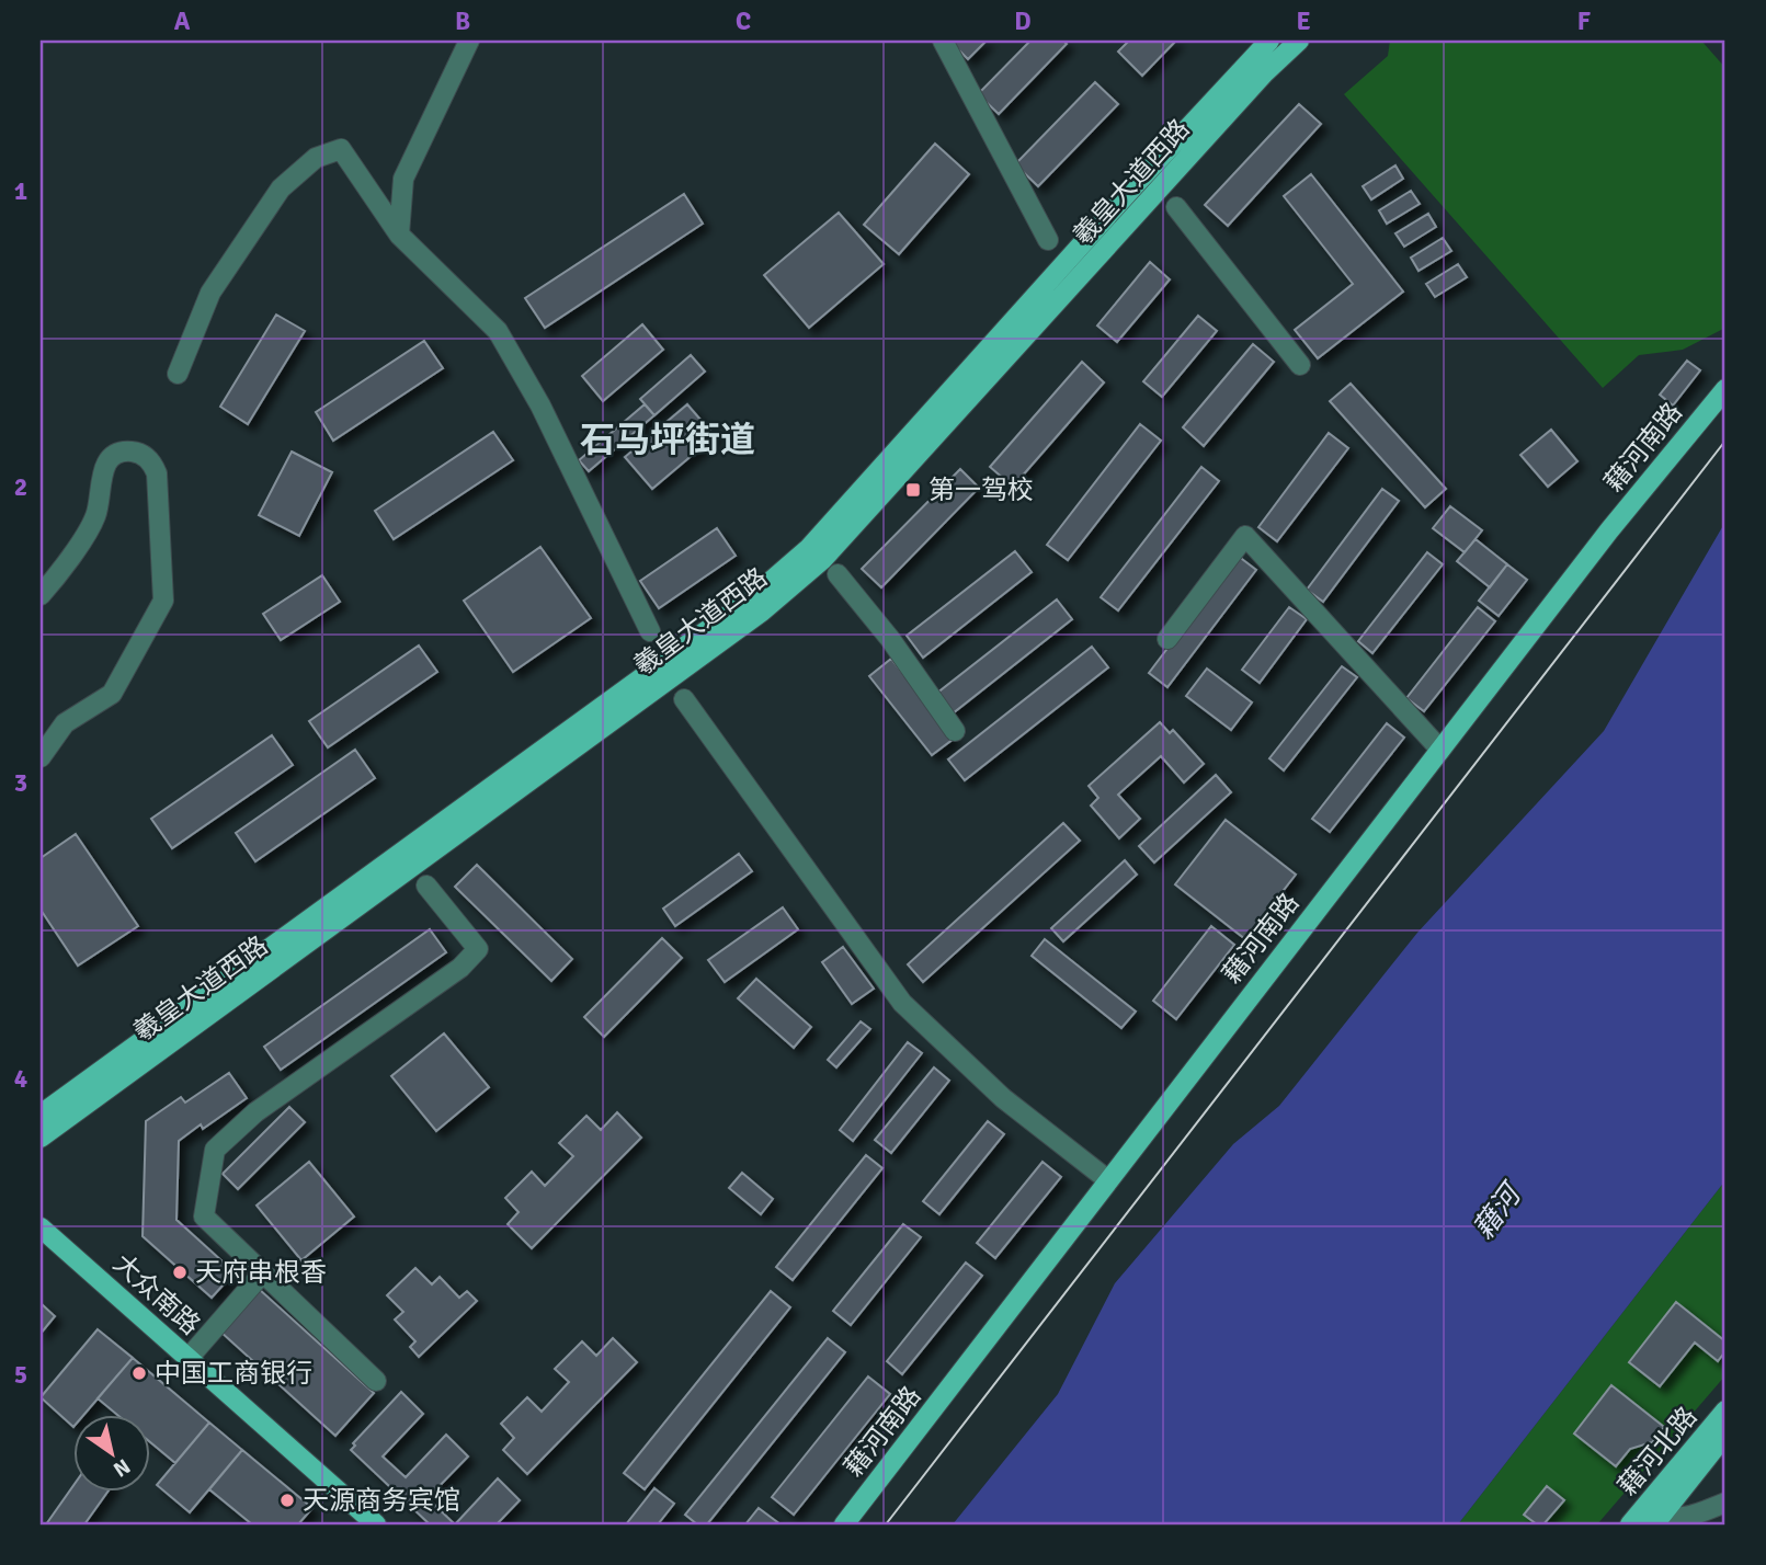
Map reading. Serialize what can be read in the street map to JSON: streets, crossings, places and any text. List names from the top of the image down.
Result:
{
  "streets": {
    "main road": [
      "羲皇大道西路",
      "藉河南路",
      "大众南路",
      "藉河北路"
    ]
  },
  "districts": ["石马坪街道"],
  "water": ["藉河"],
  "places": {
    "transit": ["第一驾校"],
    "other": ["天府串根香", "中国工商银行", "天源商务宾馆"]
  },
  "north": "bottom right",
  "grid": {
    "columns": [
      "A",
      "B",
      "C",
      "D",
      "E",
      "F"
    ],
    "rows": [
      "1",
      "2",
      "3",
      "4",
      "5"
    ]
  }
}
